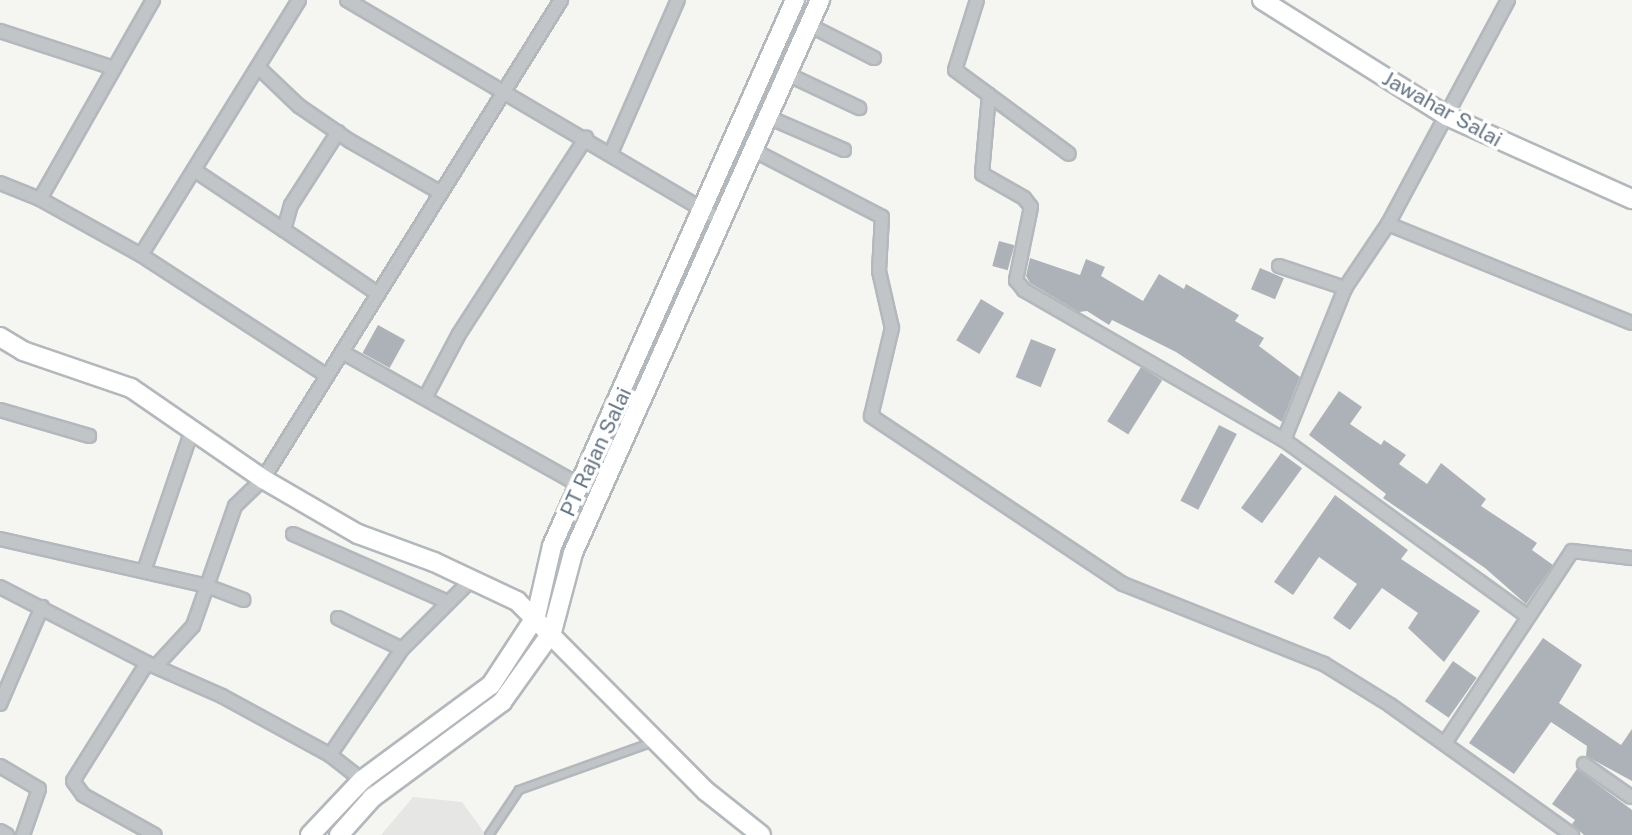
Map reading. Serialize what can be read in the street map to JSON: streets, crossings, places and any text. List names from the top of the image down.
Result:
{
  "streets": {
    "main road": ["Jawahar Salai", "PT Rajan Salai"]
  }
}
